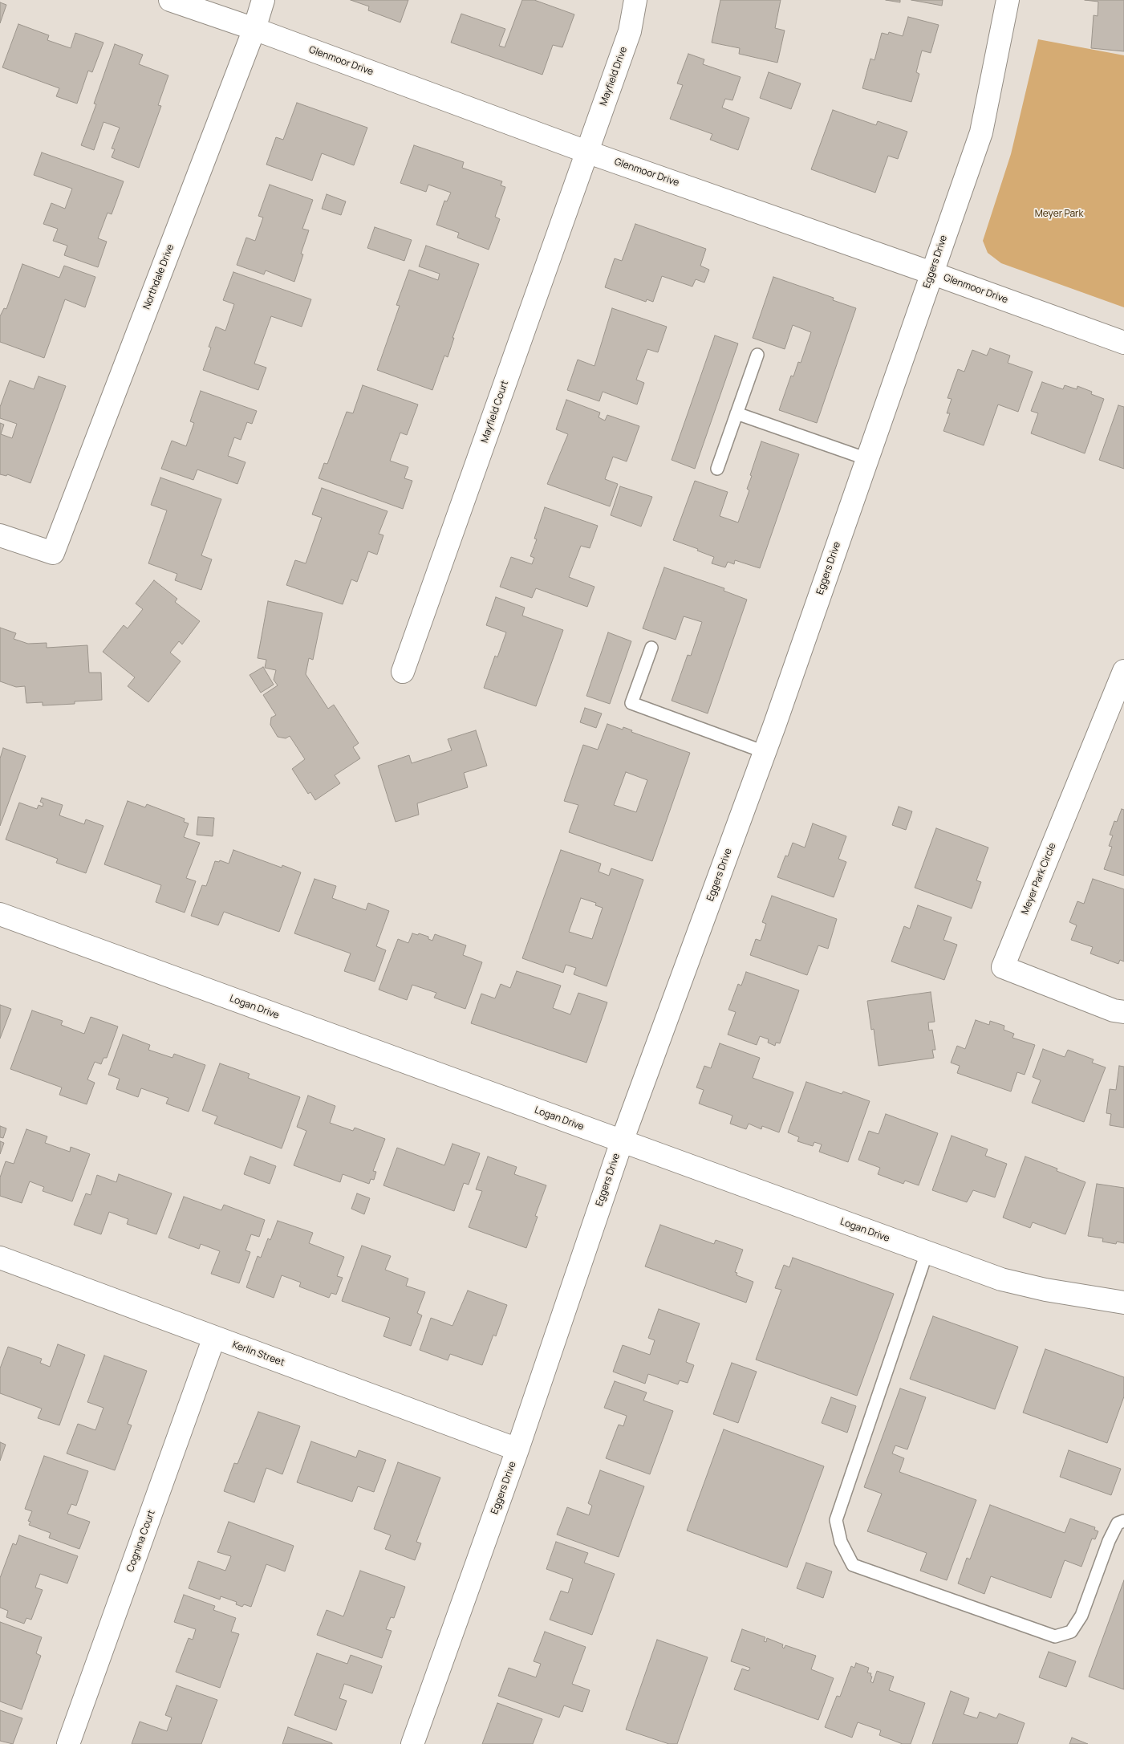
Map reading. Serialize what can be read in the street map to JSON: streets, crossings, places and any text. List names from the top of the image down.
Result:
{
  "streets": {
    "street": [
      "Glenmoor Drive",
      "Mayfield Drive",
      "Eggers Drive",
      "Northdale Drive",
      "Mayfield Court",
      "Meyer Park Circle",
      "Logan Drive",
      "Kerlin Street",
      "Cognina Court"
    ]
  },
  "crossings": [
    ["Glenmoor Drive", "Mayfield Drive"],
    ["Glenmoor Drive", "Eggers Drive"],
    ["Glenmoor Drive", "Northdale Drive"],
    ["Glenmoor Drive", "Mayfield Court"],
    ["Mayfield Drive", "Mayfield Court"],
    ["Eggers Drive", "Logan Drive"],
    ["Eggers Drive", "Kerlin Street"],
    ["Kerlin Street", "Cognina Court"]
  ],
  "parks": ["Meyer Park"]
}
